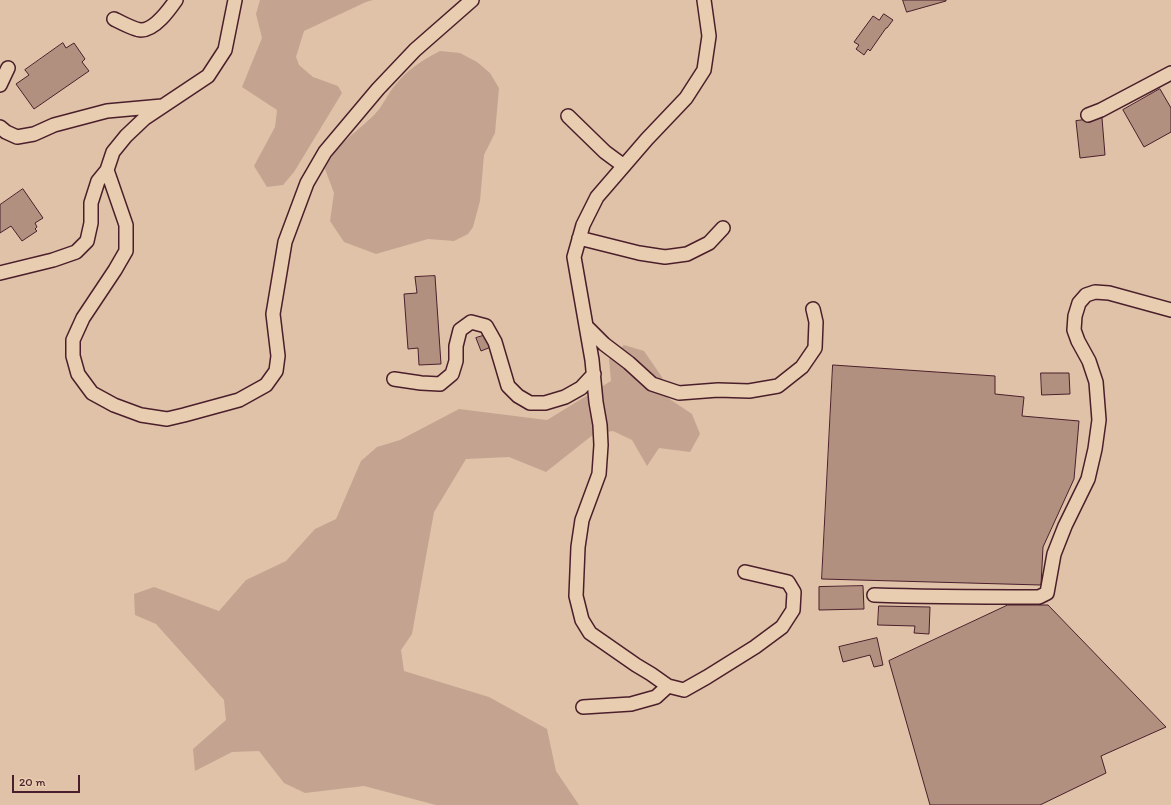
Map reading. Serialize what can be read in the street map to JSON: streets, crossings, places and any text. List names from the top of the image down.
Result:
{
  "scale_bar": "20 m"
}
